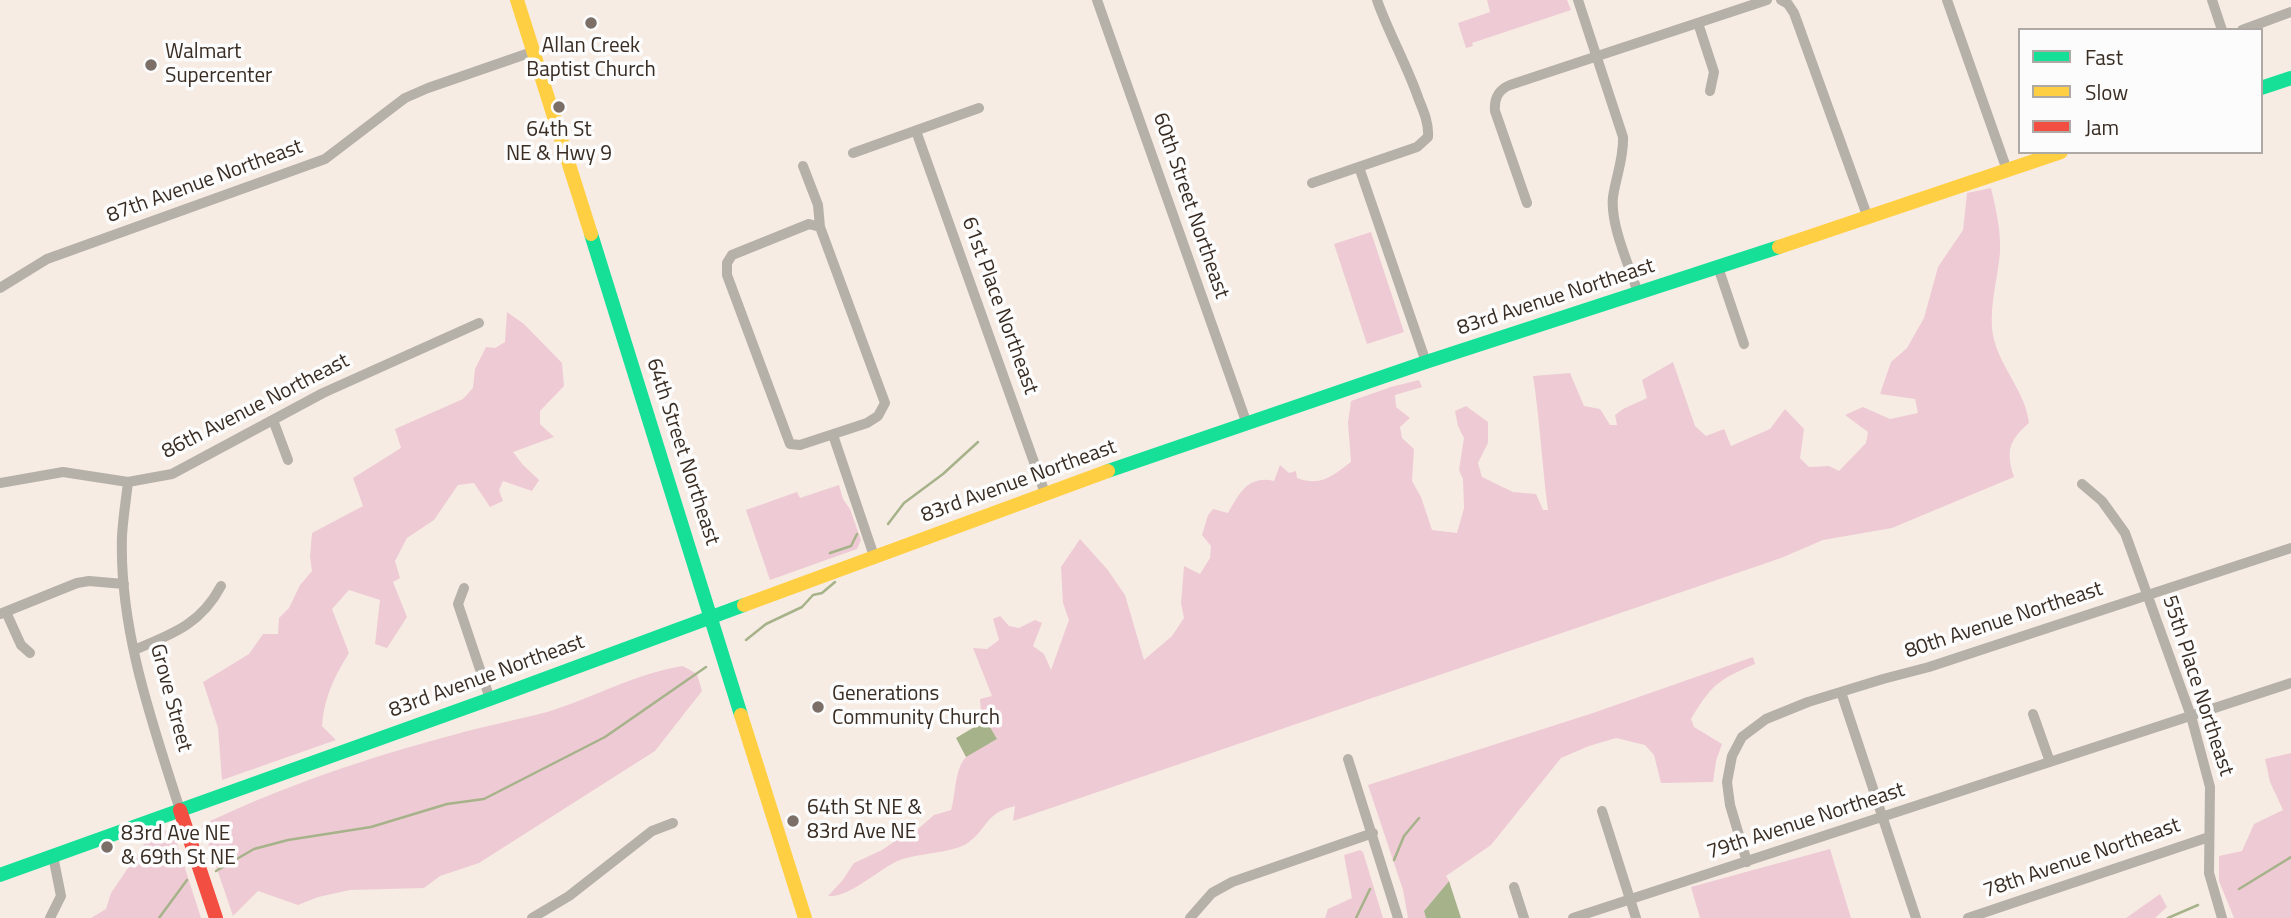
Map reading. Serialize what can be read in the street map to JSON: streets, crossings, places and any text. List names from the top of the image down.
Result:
{
  "streets": {
    "street": [
      "87th Avenue Northeast",
      "60th Street Northeast",
      "83rd Avenue Northeast",
      "61st Place Northeast",
      "86th Avenue Northeast",
      "64th Street Northeast",
      "80th Avenue Northeast",
      "55th Place Northeast",
      "Grove Street",
      "79th Avenue Northeast",
      "78th Avenue Northeast"
    ]
  },
  "crossings": [
    ["87th Avenue Northeast", "64th Street Northeast"],
    ["60th Street Northeast", "83rd Avenue Northeast"],
    ["83rd Avenue Northeast", "61st Place Northeast"],
    ["83rd Avenue Northeast", "64th Street Northeast"],
    ["83rd Avenue Northeast", "Grove Street"],
    ["86th Avenue Northeast", "Grove Street"],
    ["80th Avenue Northeast", "55th Place Northeast"],
    ["80th Avenue Northeast", "79th Avenue Northeast"],
    ["55th Place Northeast", "79th Avenue Northeast"],
    ["55th Place Northeast", "78th Avenue Northeast"]
  ],
  "places": [
    "Allan Creek Baptist Church",
    "Walmart Supercenter",
    "64th St NE & Hwy 9",
    "Generations Community Church",
    "64th St NE & 83rd Ave NE",
    "83rd Ave NE & 69th St NE"
  ],
  "legend": ["Fast", "Slow", "Jam"]
}
